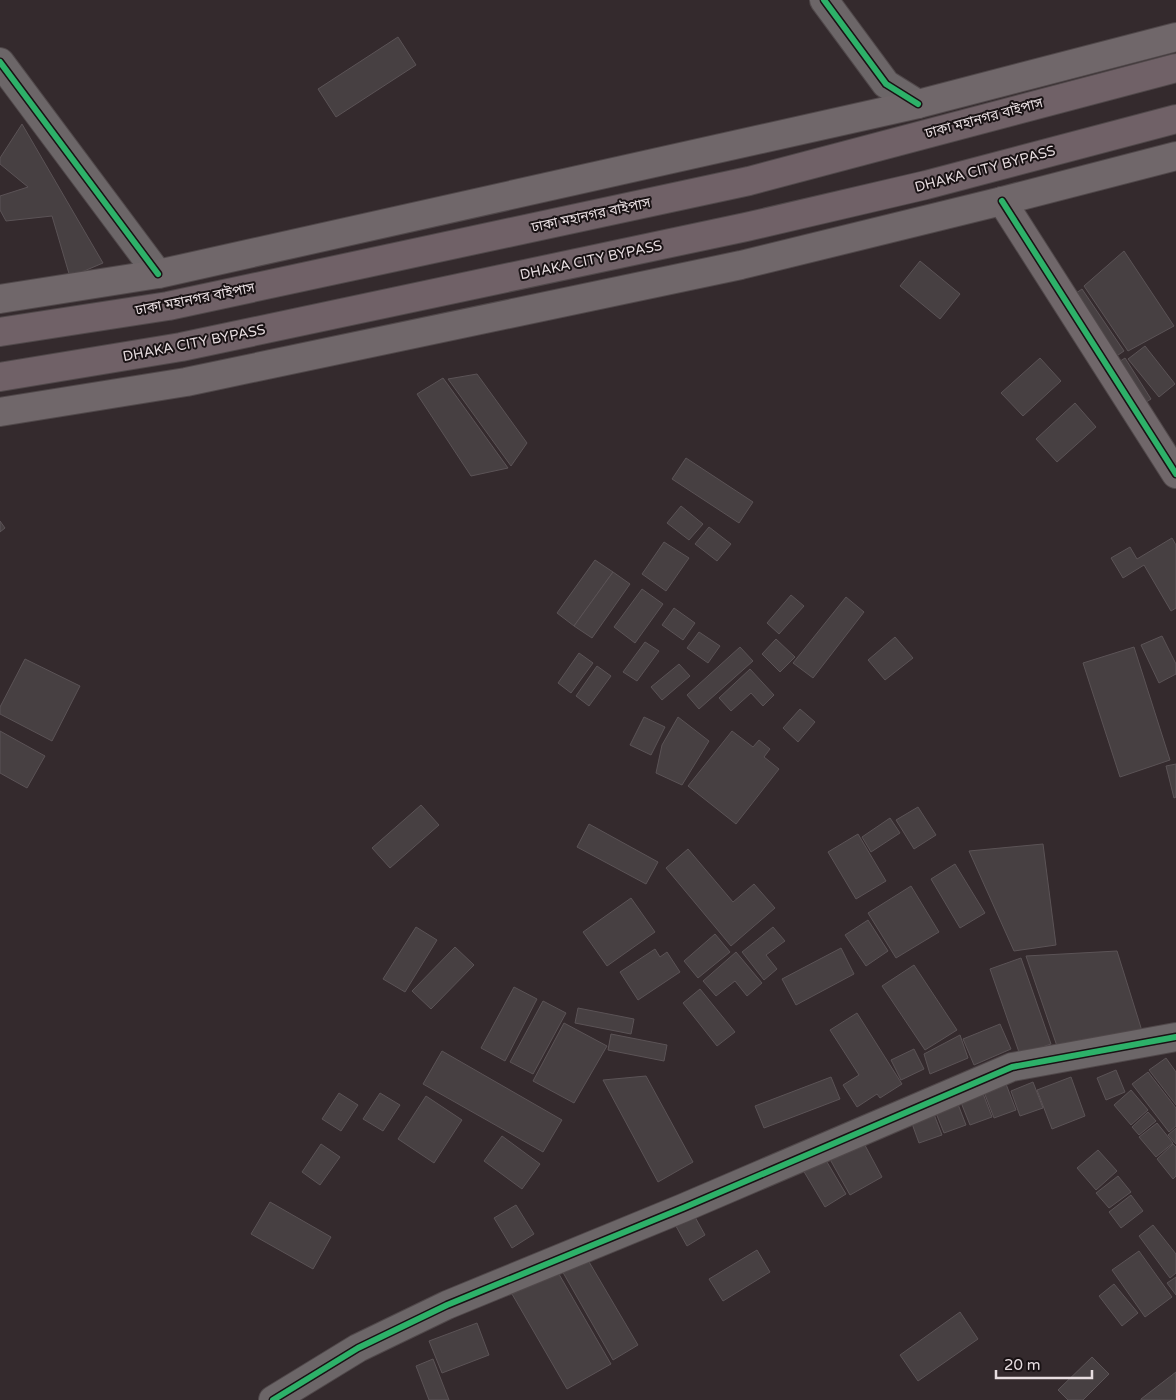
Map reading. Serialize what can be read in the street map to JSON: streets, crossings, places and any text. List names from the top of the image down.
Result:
{
  "streets": {
    "highway": ["ঢাকা মহানগর বাইপাস", "DHAKA CITY BYPASS"]
  },
  "scale_bar": "20 m"
}
